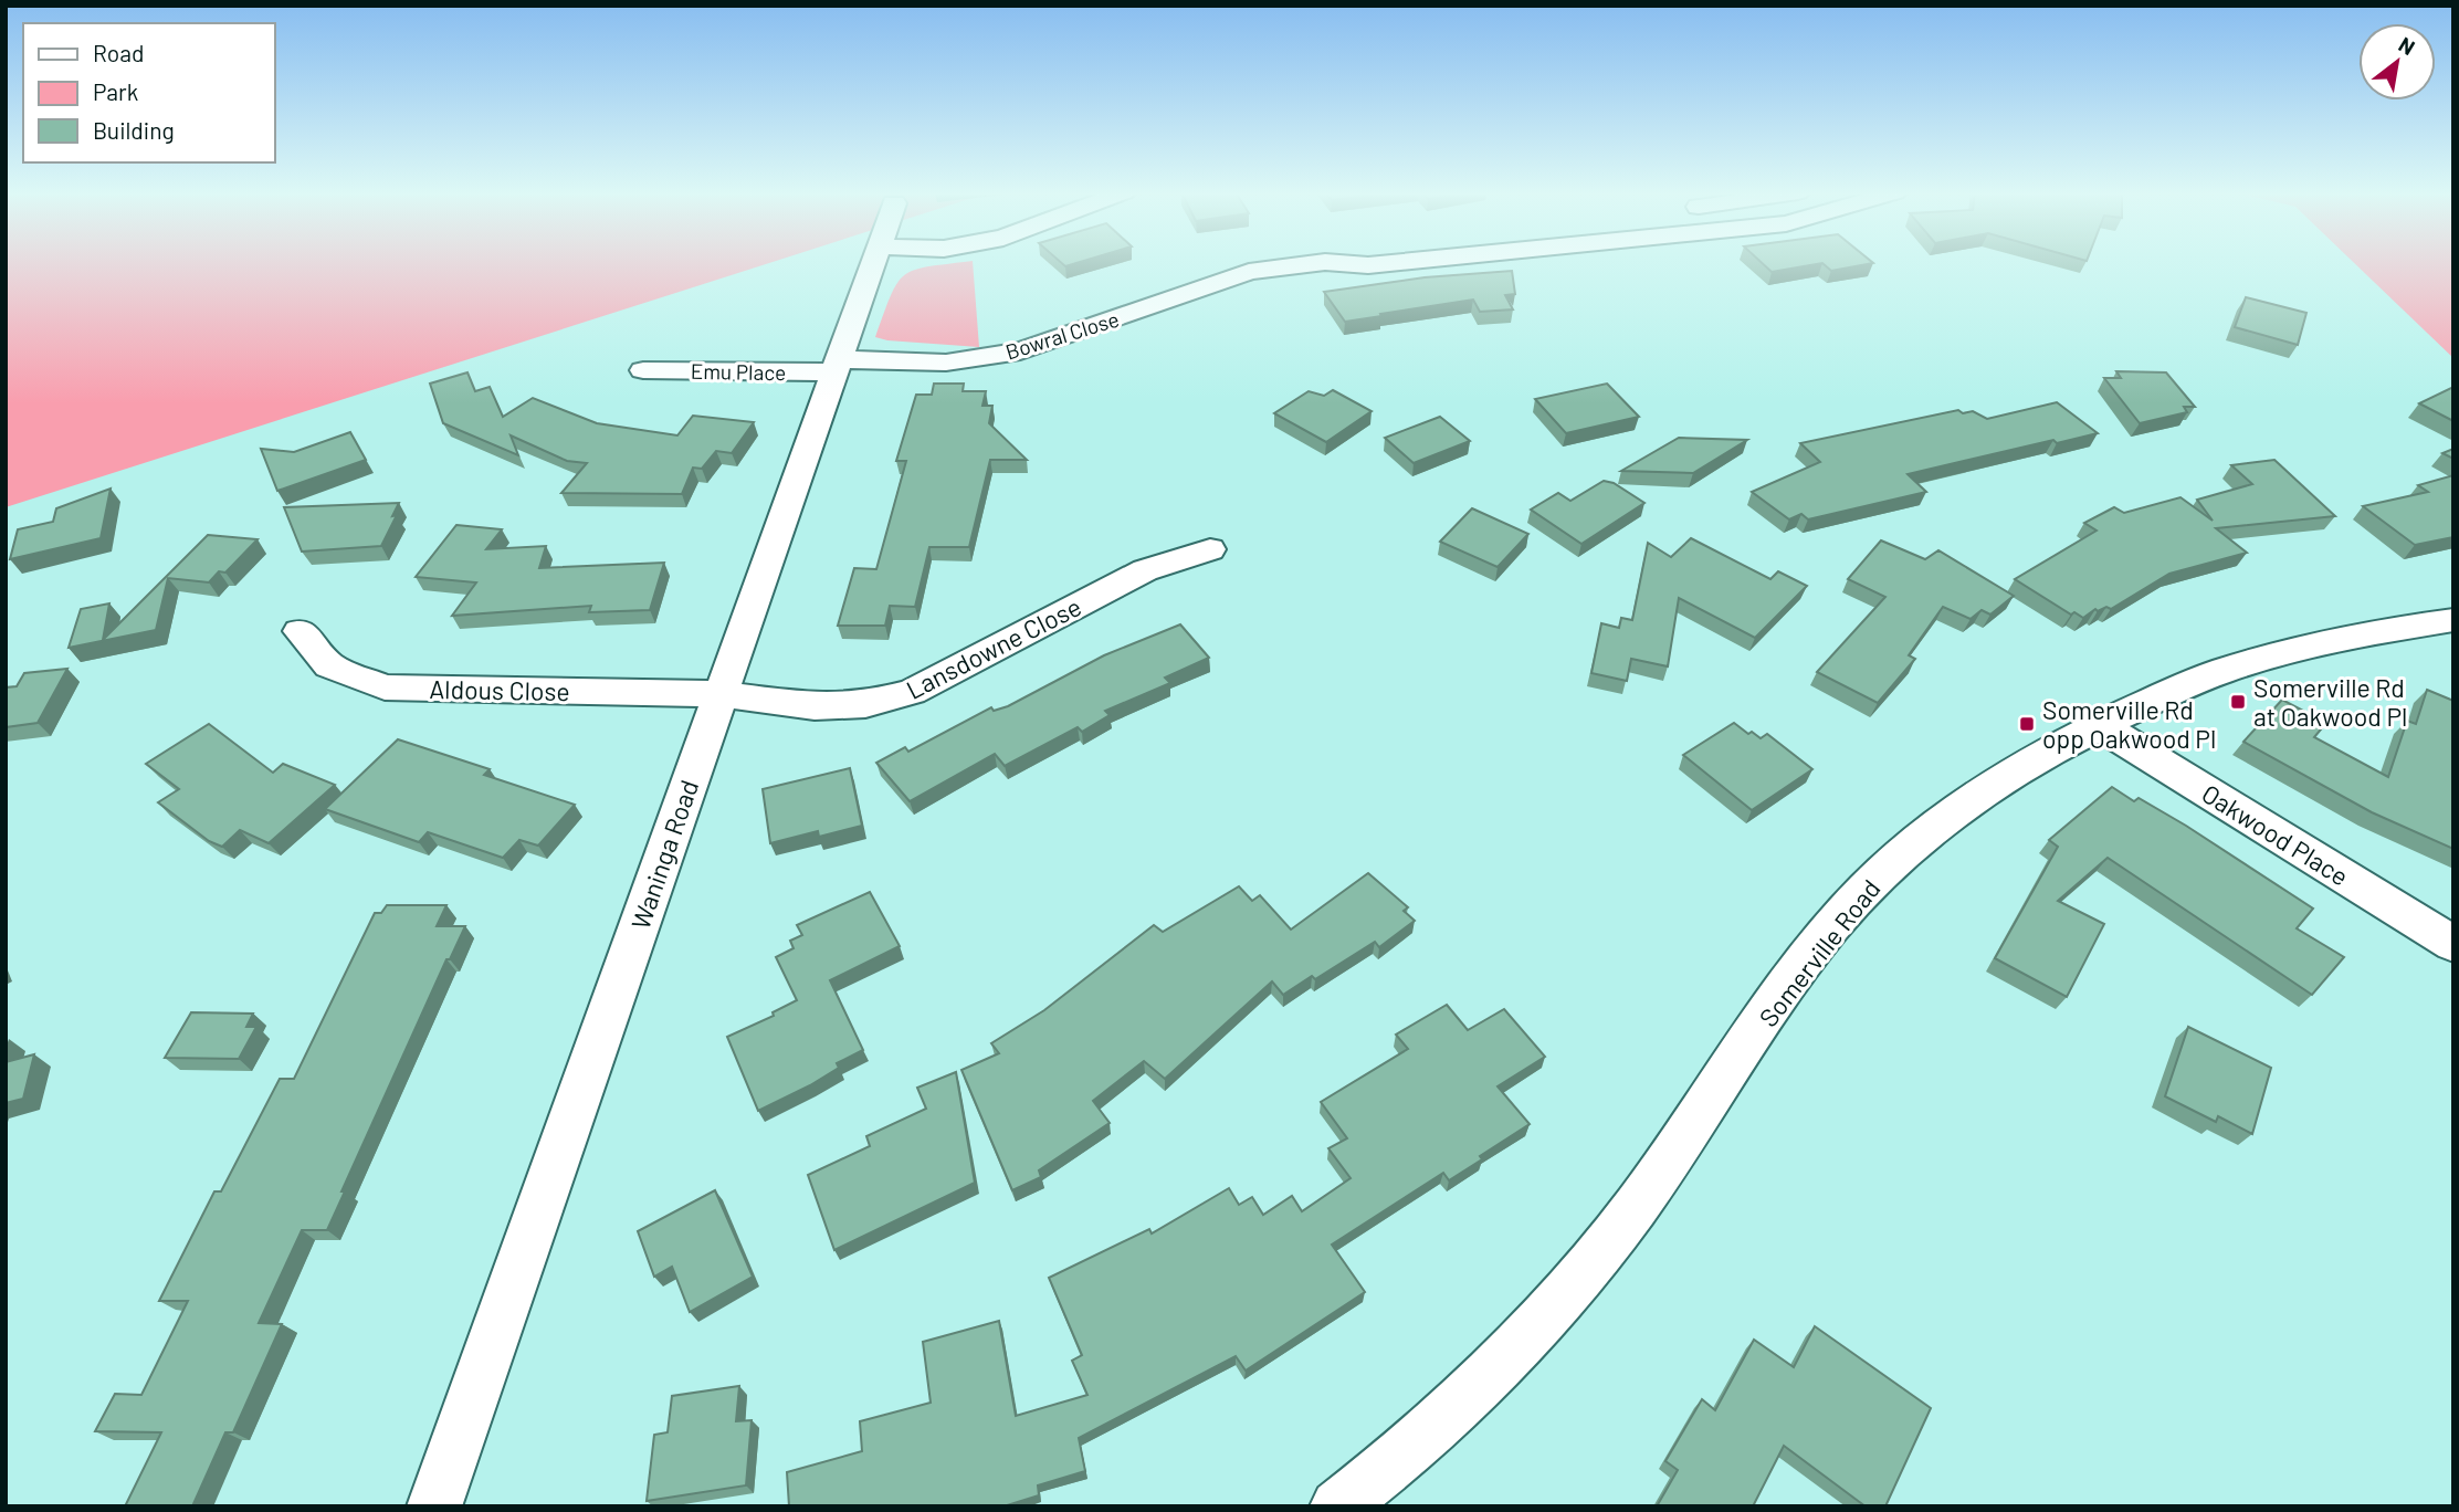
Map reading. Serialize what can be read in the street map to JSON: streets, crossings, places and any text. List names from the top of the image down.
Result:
{
  "streets": {
    "street": [
      "Bowral Close",
      "Emu Place",
      "Lansdowne Close",
      "Aldous Close",
      "Oakwood Place",
      "Waninga Road",
      "Somerville Road"
    ]
  },
  "crossings": [
    ["Bowral Close", "Emu Place"],
    ["Bowral Close", "Waninga Road"],
    ["Emu Place", "Waninga Road"],
    ["Lansdowne Close", "Aldous Close"],
    ["Lansdowne Close", "Waninga Road"],
    ["Aldous Close", "Waninga Road"],
    ["Oakwood Place", "Somerville Road"]
  ],
  "places": {
    "transit": ["Somerville Rd at Oakwood Pl", "Somerville Rd opp Oakwood Pl"]
  },
  "legend": ["Road", "Park", "Building"],
  "north": "top right"
}
